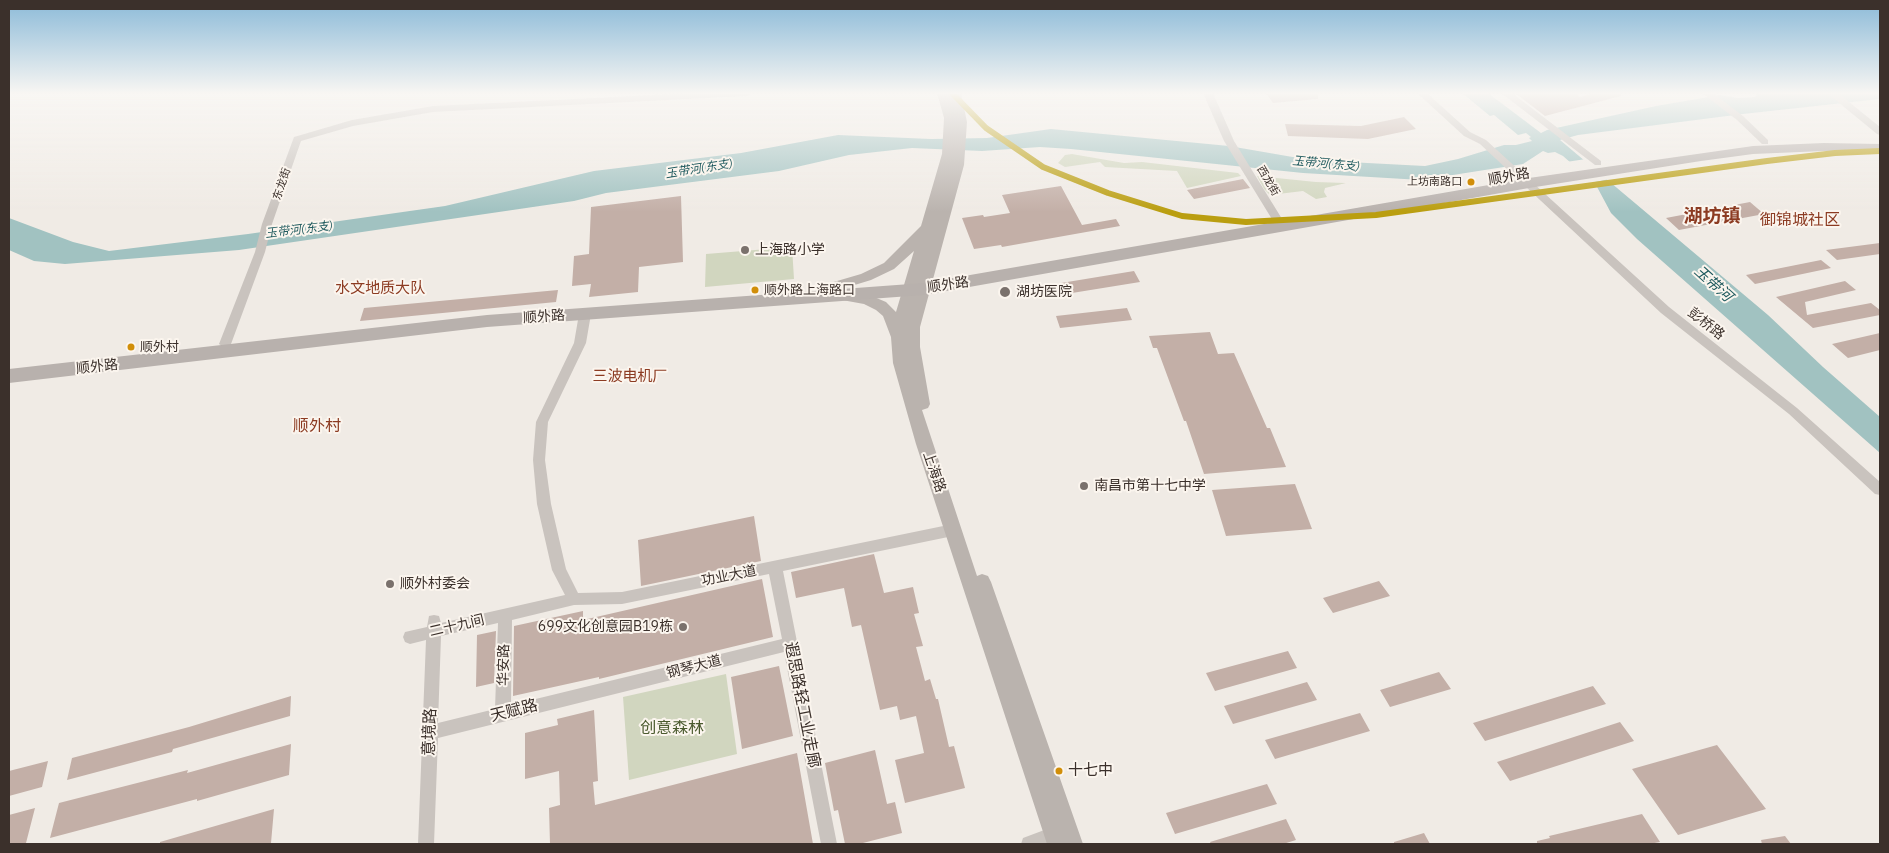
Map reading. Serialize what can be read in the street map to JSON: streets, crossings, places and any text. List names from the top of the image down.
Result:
{
  "streets": {
    "main road": ["顺外路", "上海路"],
    "street": [
      "西龙街",
      "东龙街",
      "彭桥路",
      "功业大道",
      "二十九间",
      "华安路",
      "钢琴大道",
      "遐思路轻工业走廊",
      "天赋路",
      "意境路"
    ]
  },
  "crossings": [
    ["顺外路", "西龙街"],
    ["顺外路", "东龙街"],
    ["顺外路", "彭桥路"],
    ["顺外路", "上海路"],
    ["上海路", "功业大道"],
    ["功业大道", "二十九间"],
    ["功业大道", "华安路"],
    ["功业大道", "遐思路轻工业走廊"],
    ["二十九间", "华安路"],
    ["二十九间", "意境路"],
    ["华安路", "天赋路"],
    ["钢琴大道", "遐思路轻工业走廊"],
    ["钢琴大道", "天赋路"],
    ["天赋路", "意境路"]
  ],
  "districts": [
    "湖坊镇",
    "御锦城社区",
    "水文地质大队",
    "三波电机厂",
    "顺外村"
  ],
  "water": ["玉带河(东支)", "玉带河"],
  "parks": ["创意森林"],
  "places": [
    "上坊南路口",
    "上海路小学",
    "顺外路上海路口",
    "湖坊医院",
    "顺外村",
    "南昌市第十七中学",
    "顺外村委会",
    "699文化创意园B19栋",
    "十七中"
  ]
}
